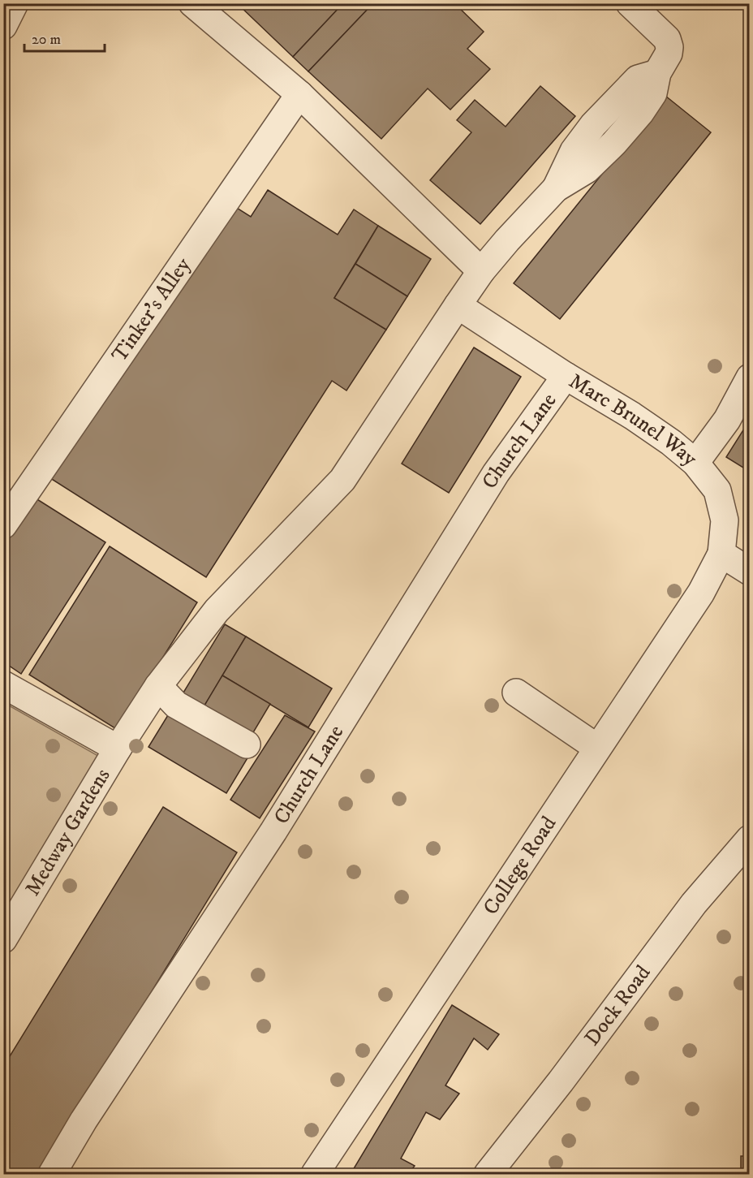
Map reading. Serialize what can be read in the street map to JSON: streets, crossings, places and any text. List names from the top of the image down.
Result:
{
  "streets": {
    "street": [
      "Tinker's Alley",
      "Marc Brunel Way",
      "Church Lane",
      "Medway Gardens",
      "College Road",
      "Dock Road"
    ]
  },
  "crossings": [
    ["Marc Brunel Way", "Church Lane"],
    ["Marc Brunel Way", "Medway Gardens"],
    ["Marc Brunel Way", "College Road"]
  ],
  "scale_bar": "20 m"
}
